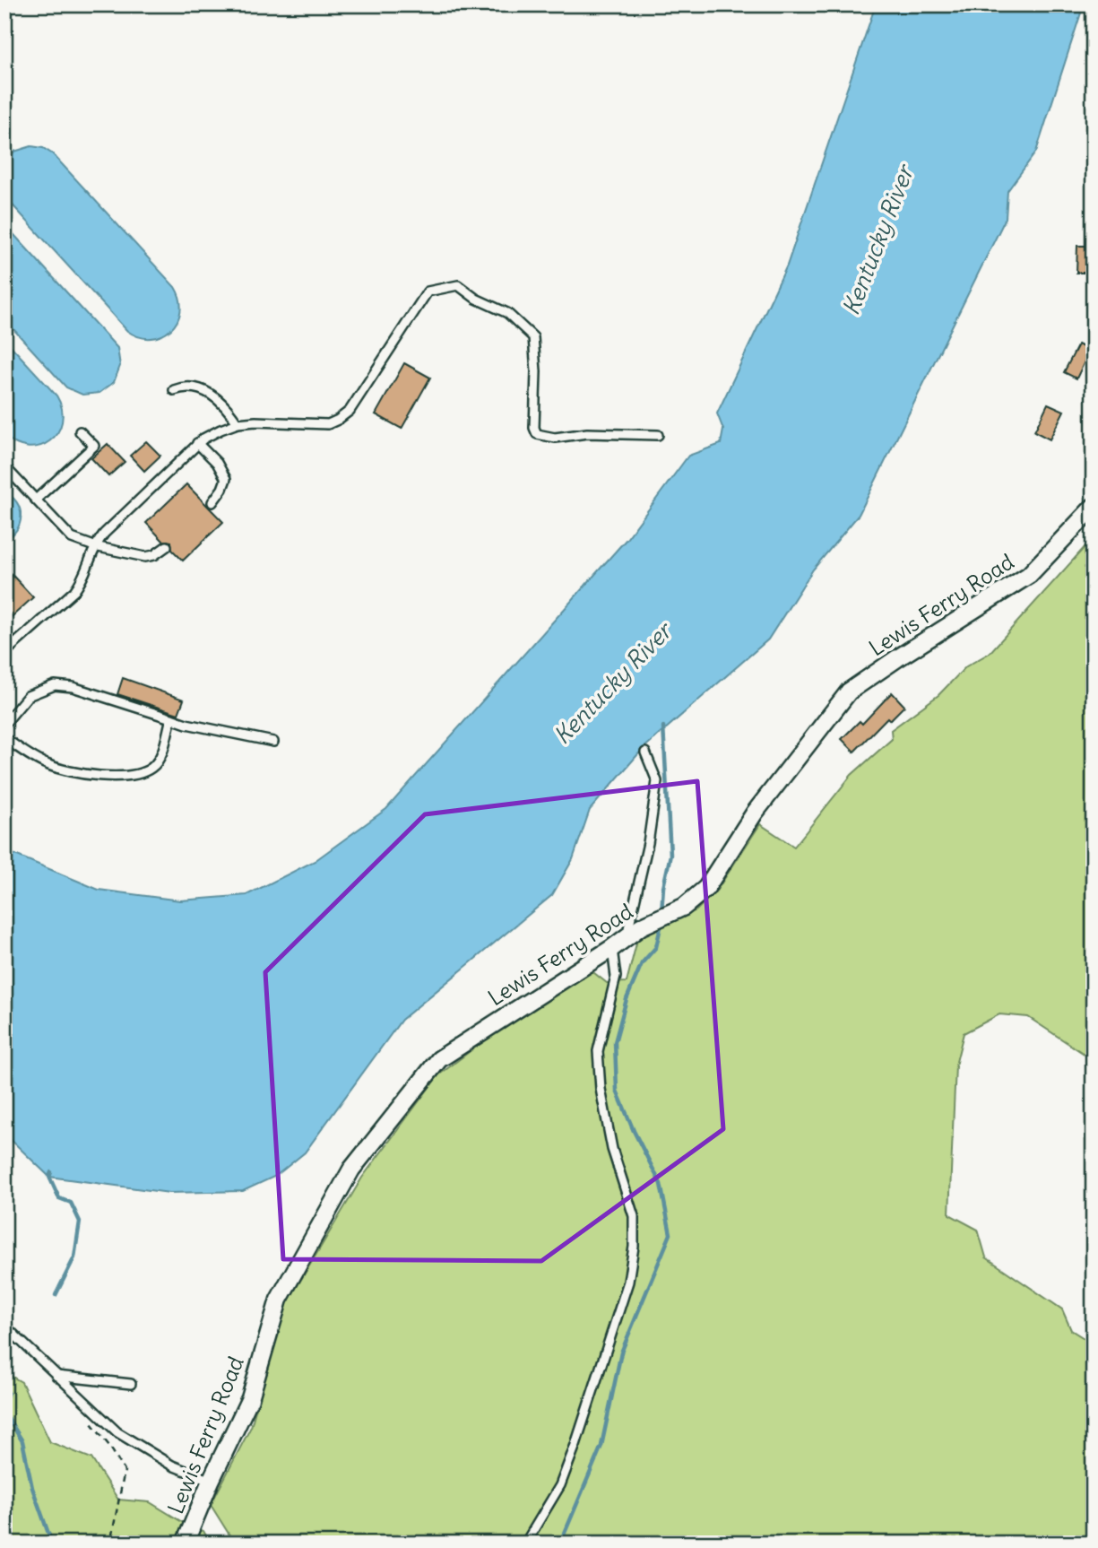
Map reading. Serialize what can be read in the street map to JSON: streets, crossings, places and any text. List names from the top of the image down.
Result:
{
  "streets": {
    "street": ["Lewis Ferry Road"]
  },
  "water": ["Kentucky River"]
}
